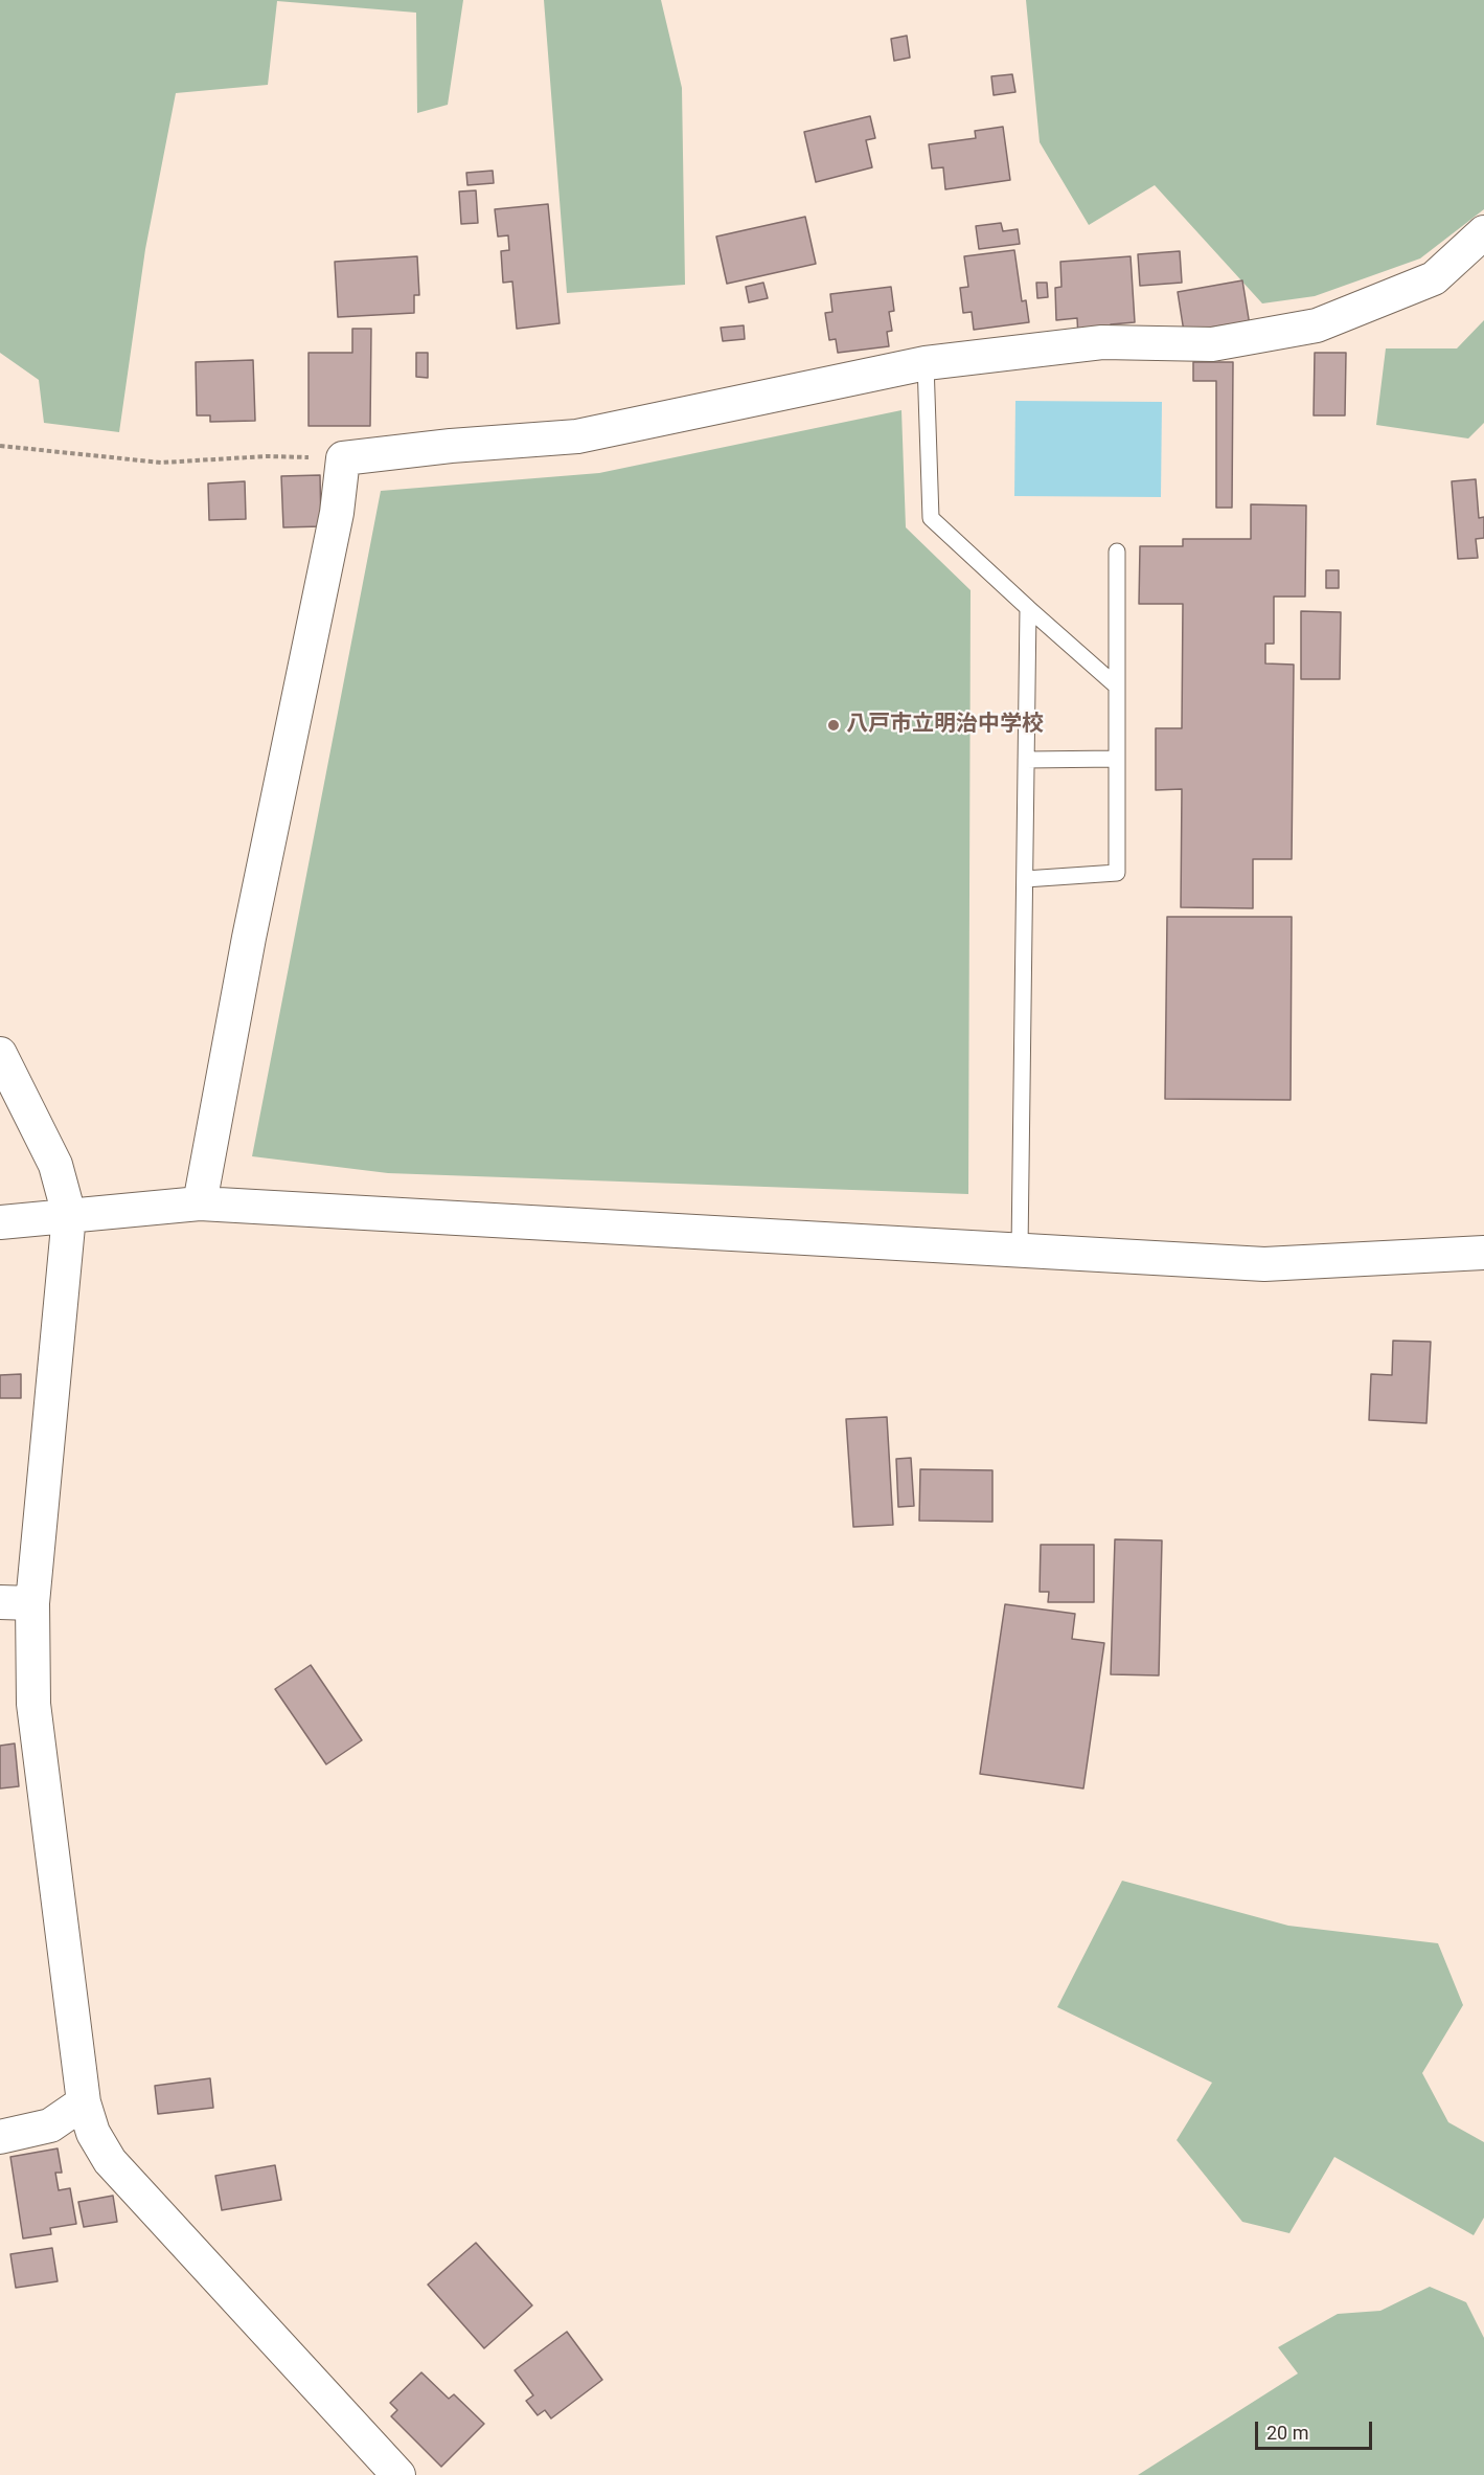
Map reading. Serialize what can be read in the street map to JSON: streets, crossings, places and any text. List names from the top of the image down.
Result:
{
  "places": ["八戸市立明治中学校"],
  "scale_bar": "20 m"
}
